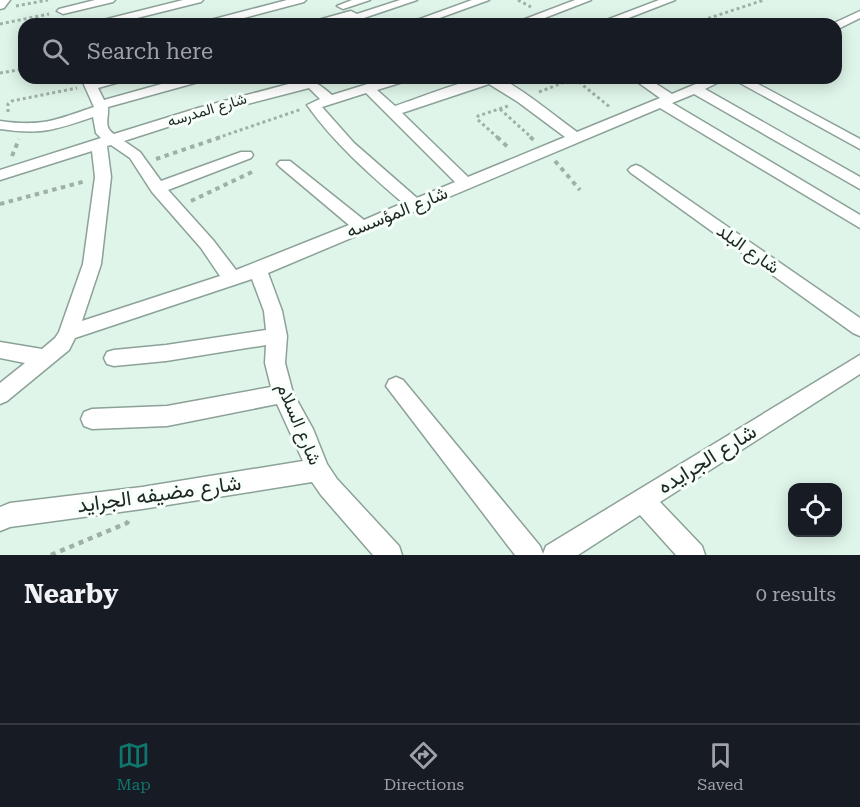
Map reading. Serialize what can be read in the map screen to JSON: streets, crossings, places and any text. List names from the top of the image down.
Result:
{
  "streets": {
    "street": [
      "شارع المدرسه",
      "شارع المؤسسه",
      "شارع البلد",
      "شارع السلام",
      "شارع الجرايده",
      "شارع مضيفه الجرايد"
    ]
  },
  "crossings": [
    ["شارع المؤسسه", "شارع السلام"],
    ["شارع السلام", "شارع مضيفه الجرايد"]
  ],
  "page": {
    "search": "Search here",
    "heading": ["Nearby", "0 results"],
    "nav": ["Map", "Directions", "Saved"]
  }
}
